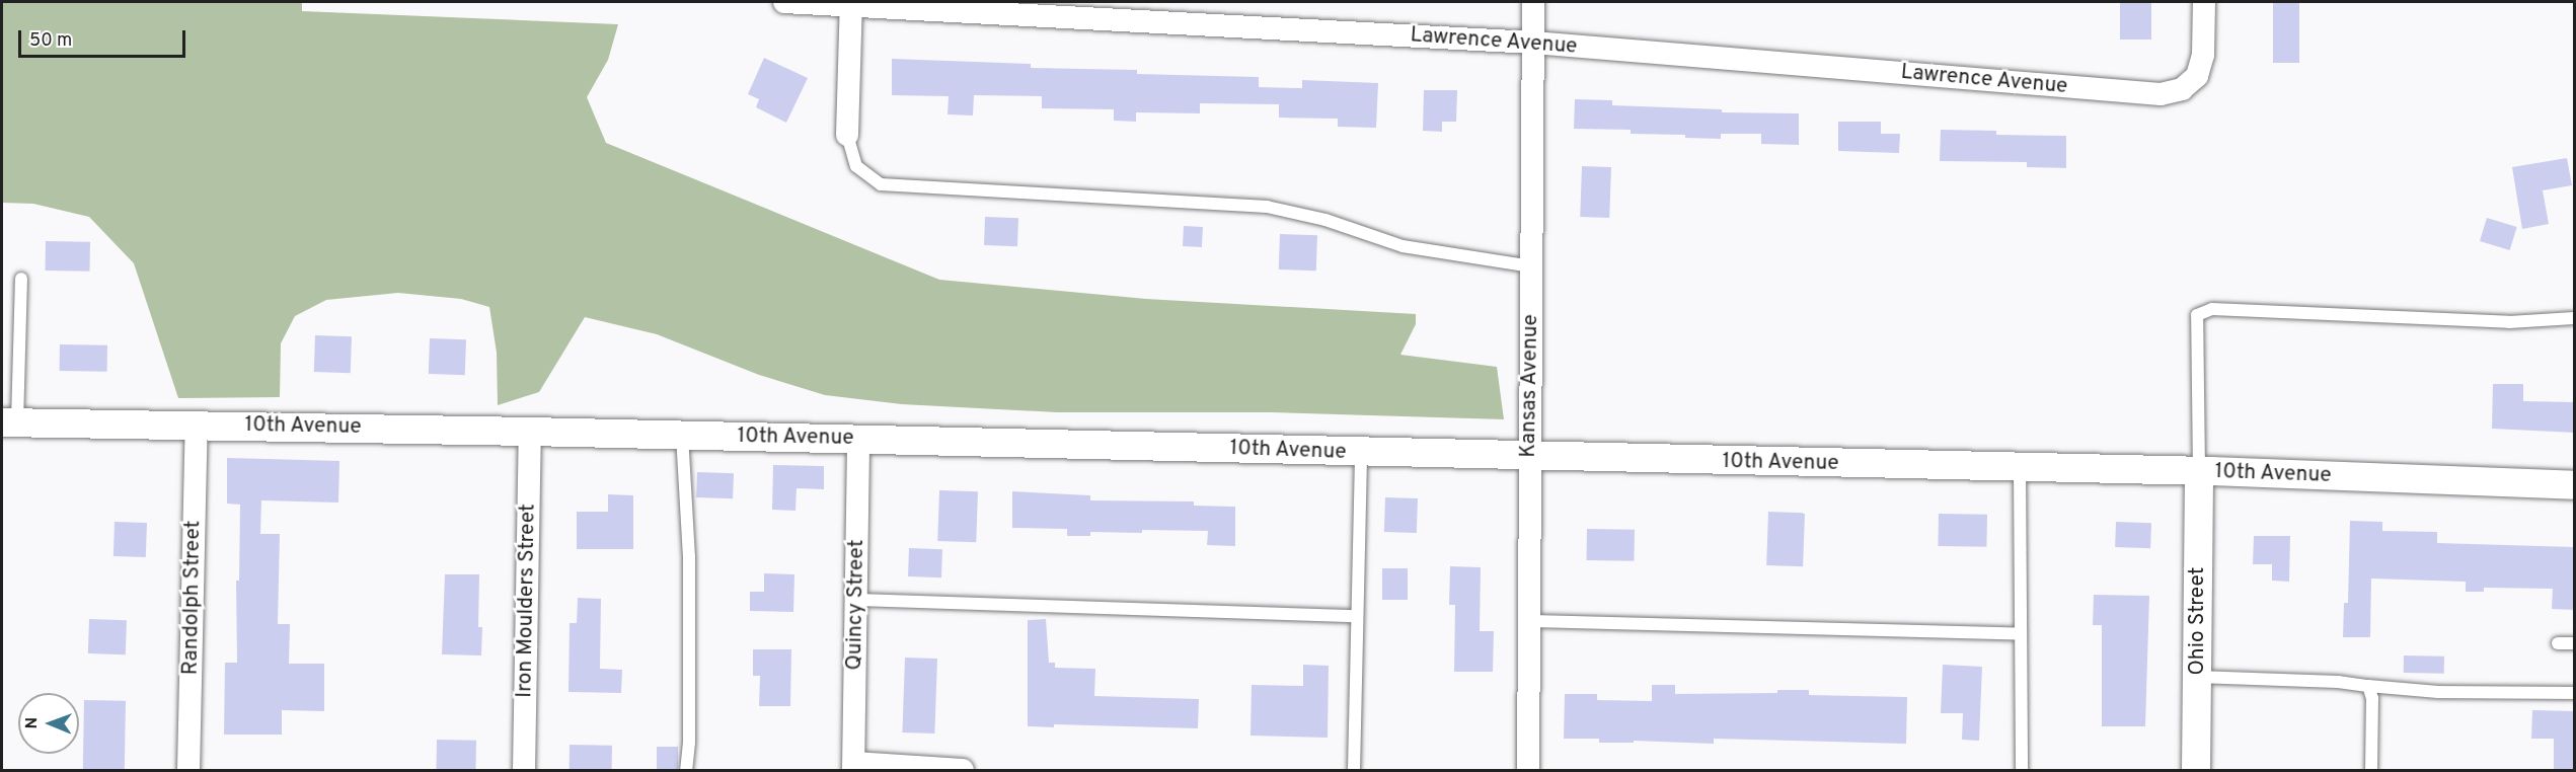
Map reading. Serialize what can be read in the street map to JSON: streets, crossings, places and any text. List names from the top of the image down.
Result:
{
  "streets": {
    "street": [
      "Lawrence Avenue",
      "Kansas Avenue",
      "10th Avenue",
      "Randolph Street",
      "Iron Moulders Street",
      "Quincy Street",
      "Ohio Street"
    ]
  },
  "crossings": [
    ["Lawrence Avenue", "Kansas Avenue"],
    ["Kansas Avenue", "10th Avenue"],
    ["10th Avenue", "Randolph Street"],
    ["10th Avenue", "Iron Moulders Street"],
    ["10th Avenue", "Quincy Street"],
    ["10th Avenue", "Ohio Street"]
  ],
  "scale_bar": "50 m",
  "north": "left"
}
